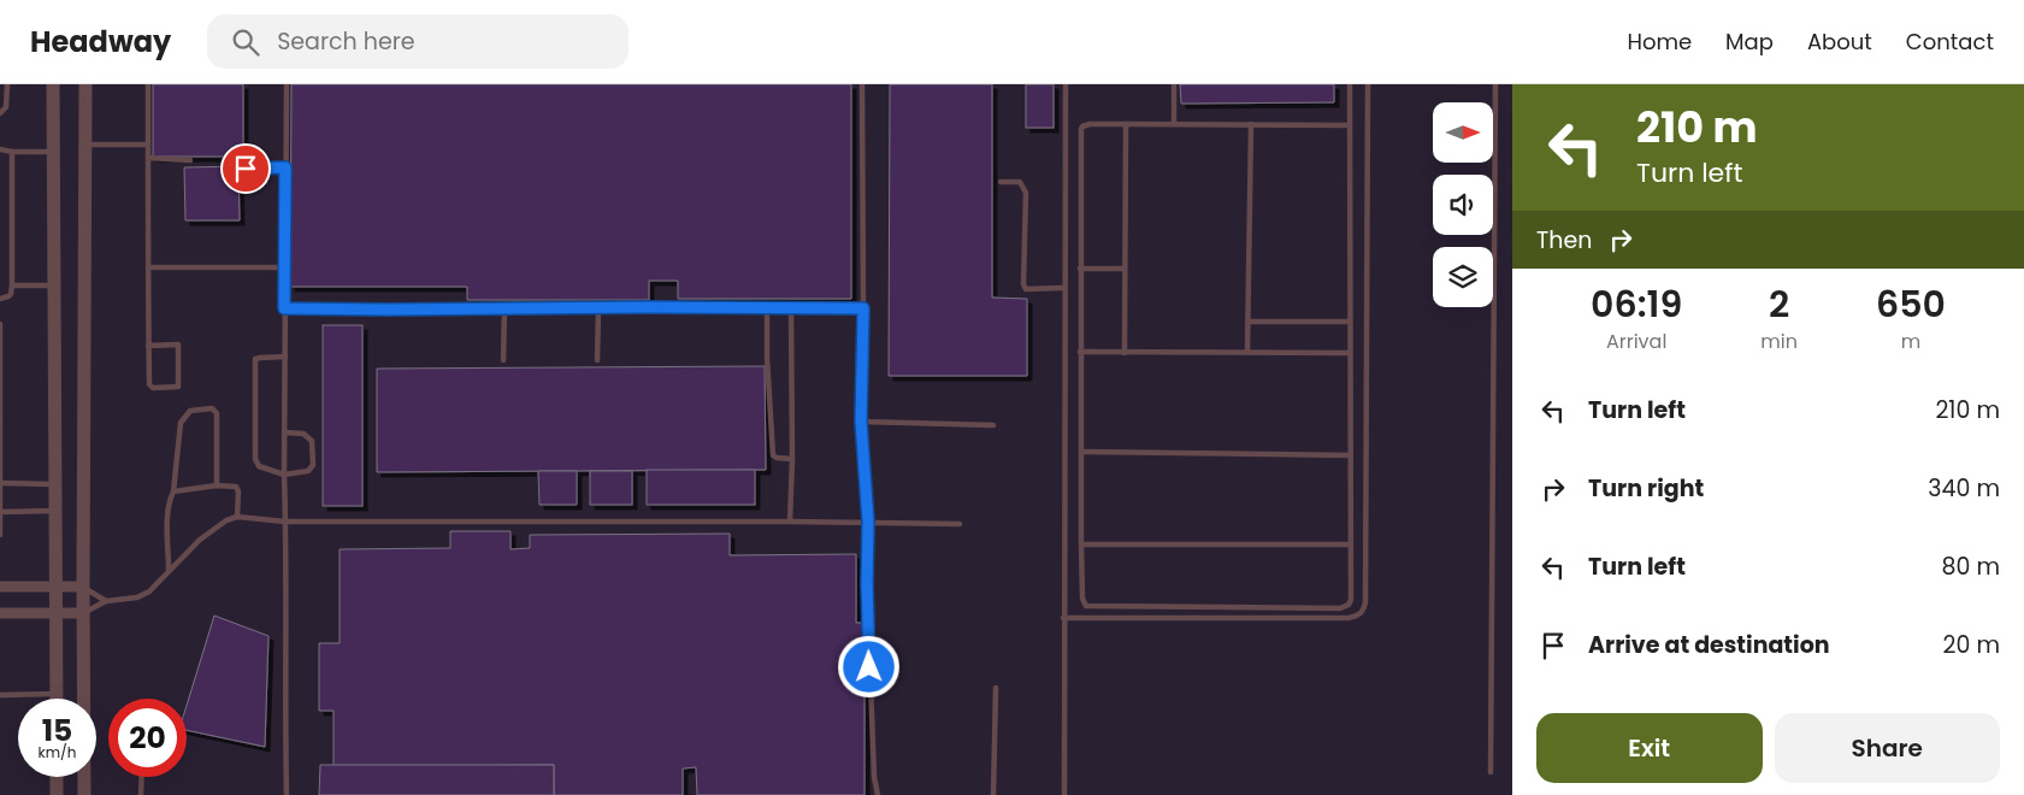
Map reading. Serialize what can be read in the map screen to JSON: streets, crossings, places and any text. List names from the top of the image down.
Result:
{
  "north": "right",
  "page": {
    "header": "Headway",
    "search": "Search here",
    "nav": [
      "Home",
      "Map",
      "About",
      "Contact"
    ],
    "turn": ["210 m", "Turn left"],
    "then": "Then",
    "eta": [
      "06:19",
      "Arrival",
      "2",
      "min",
      "650",
      "m"
    ],
    "list": [
      {
        "name": "Turn left",
        "value": "210 m"
      },
      {
        "name": "Turn right",
        "value": "340 m"
      },
      {
        "name": "Turn left",
        "value": "80 m"
      },
      {
        "name": "Arrive at destination",
        "value": "20 m"
      }
    ],
    "speed": "15 km/h",
    "limit": "20",
    "buttons": ["Exit", "Share"]
  }
}
